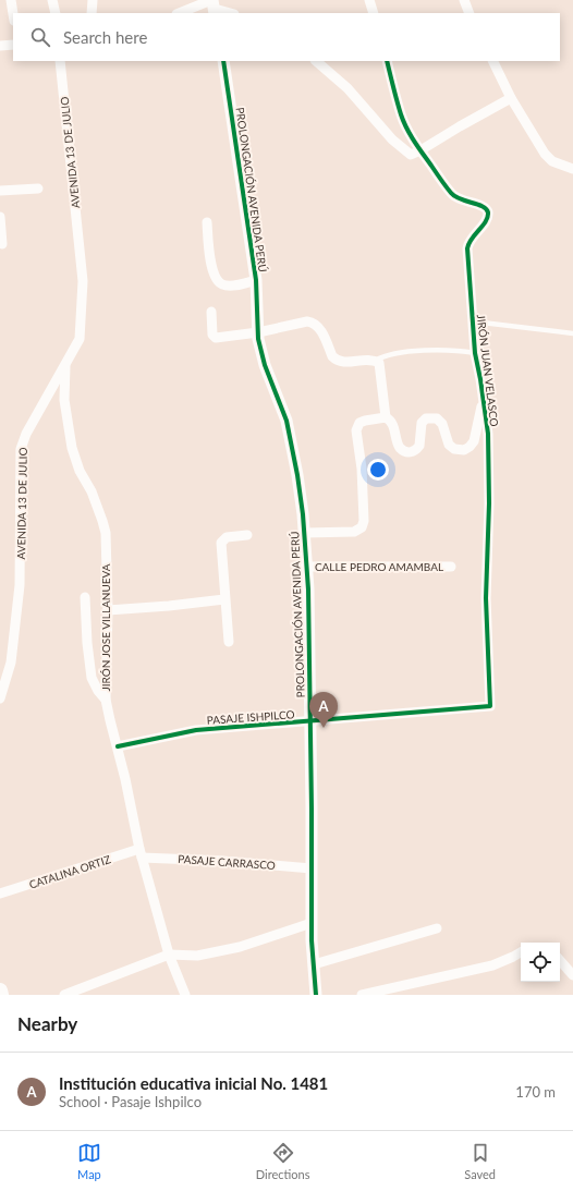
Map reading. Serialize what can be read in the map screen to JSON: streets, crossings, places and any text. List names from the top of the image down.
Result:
{
  "streets": {
    "street": [
      "AVENIDA 13 DE JULIO",
      "PROLONGACIÓN AVENIDA PERÚ",
      "JIRÓN JUAN VELASCO",
      "CALLE PEDRO AMAMBAL",
      "JIRÓN JOSE VILLANUEVA",
      "PASAJE ISHPILCO",
      "PASAJE CARRASCO",
      "CATALINA ORTIZ"
    ]
  },
  "crossings": [
    ["AVENIDA 13 DE JULIO", "JIRÓN JOSE VILLANUEVA"],
    ["PROLONGACIÓN AVENIDA PERÚ", "CALLE PEDRO AMAMBAL"],
    ["PROLONGACIÓN AVENIDA PERÚ", "PASAJE ISHPILCO"],
    ["PROLONGACIÓN AVENIDA PERÚ", "PASAJE CARRASCO"],
    ["JIRÓN JUAN VELASCO", "PASAJE ISHPILCO"],
    ["JIRÓN JOSE VILLANUEVA", "PASAJE ISHPILCO"],
    ["JIRÓN JOSE VILLANUEVA", "PASAJE CARRASCO"],
    ["JIRÓN JOSE VILLANUEVA", "CATALINA ORTIZ"],
    ["PASAJE CARRASCO", "CATALINA ORTIZ"]
  ],
  "page": {
    "search": "Search here",
    "pins": "A",
    "heading": "Nearby",
    "list": [
      {
        "mark": "A",
        "name": "Institución educativa inicial No. 1481",
        "note": "School · Pasaje Ishpilco",
        "value": "170 m"
      }
    ],
    "nav": ["Map", "Directions", "Saved"]
  }
}
